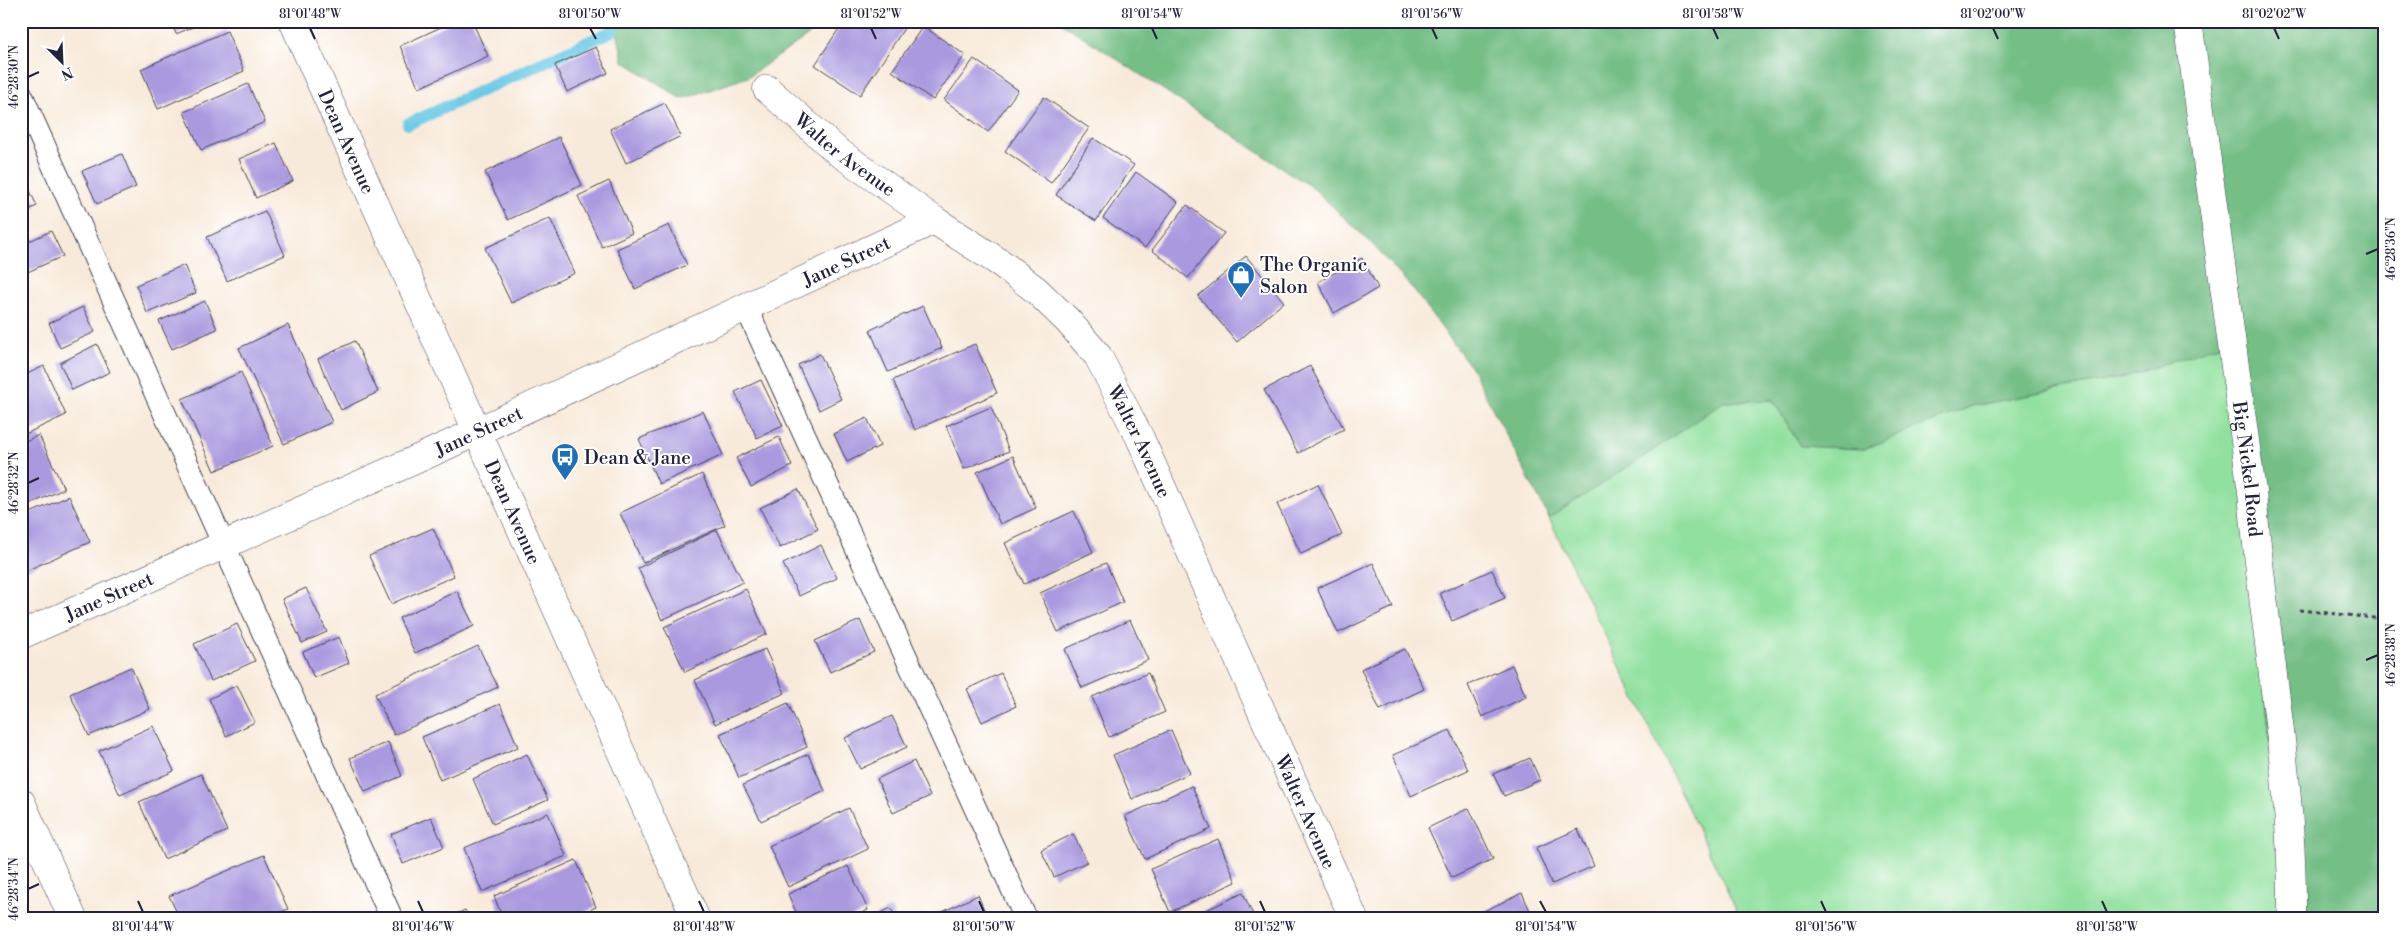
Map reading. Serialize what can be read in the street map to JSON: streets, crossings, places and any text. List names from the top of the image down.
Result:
{
  "streets": {
    "street": [
      "Dean Avenue",
      "Walter Avenue",
      "Jane Street",
      "Big Nickel Road"
    ]
  },
  "crossings": [
    ["Dean Avenue", "Jane Street"],
    ["Walter Avenue", "Jane Street"]
  ],
  "places": {
    "shop": ["The Organic Salon"],
    "bus stop": ["Dean & Jane"]
  },
  "north": "bottom right",
  "coordinates": [
    "81°01'48\"W",
    "81°01'50\"W",
    "81°01'52\"W",
    "81°01'54\"W",
    "81°01'56\"W",
    "81°01'58\"W",
    "81°02'00\"W",
    "81°02'02\"W",
    "46°28'30\"N",
    "46°28'36\"N",
    "46°28'32\"N",
    "46°28'38\"N",
    "46°28'34\"N",
    "81°01'44\"W",
    "81°01'46\"W"
  ]
}
